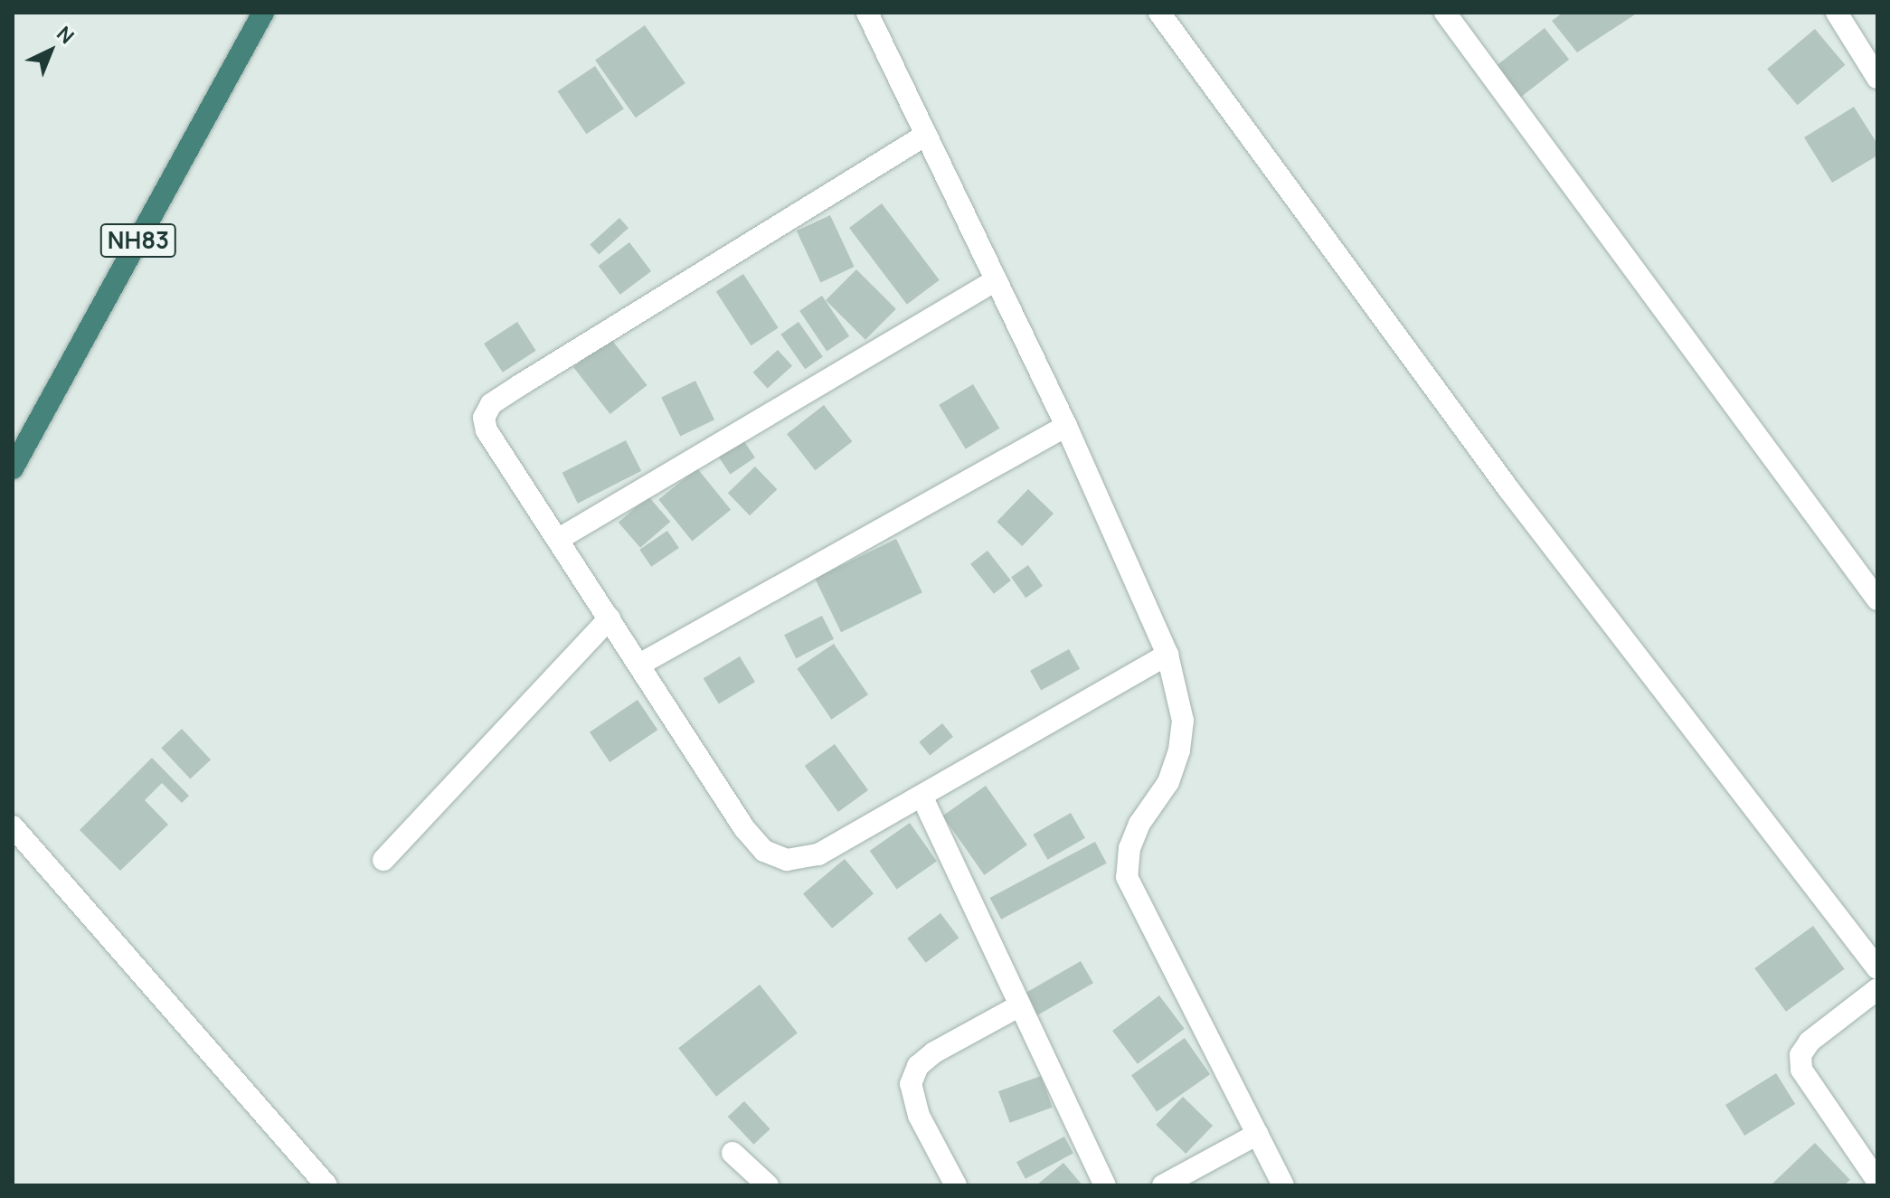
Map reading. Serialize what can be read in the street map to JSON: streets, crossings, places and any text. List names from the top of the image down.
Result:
{
  "streets": {
    "highway": ["NH83"]
  },
  "north": "top right"
}
